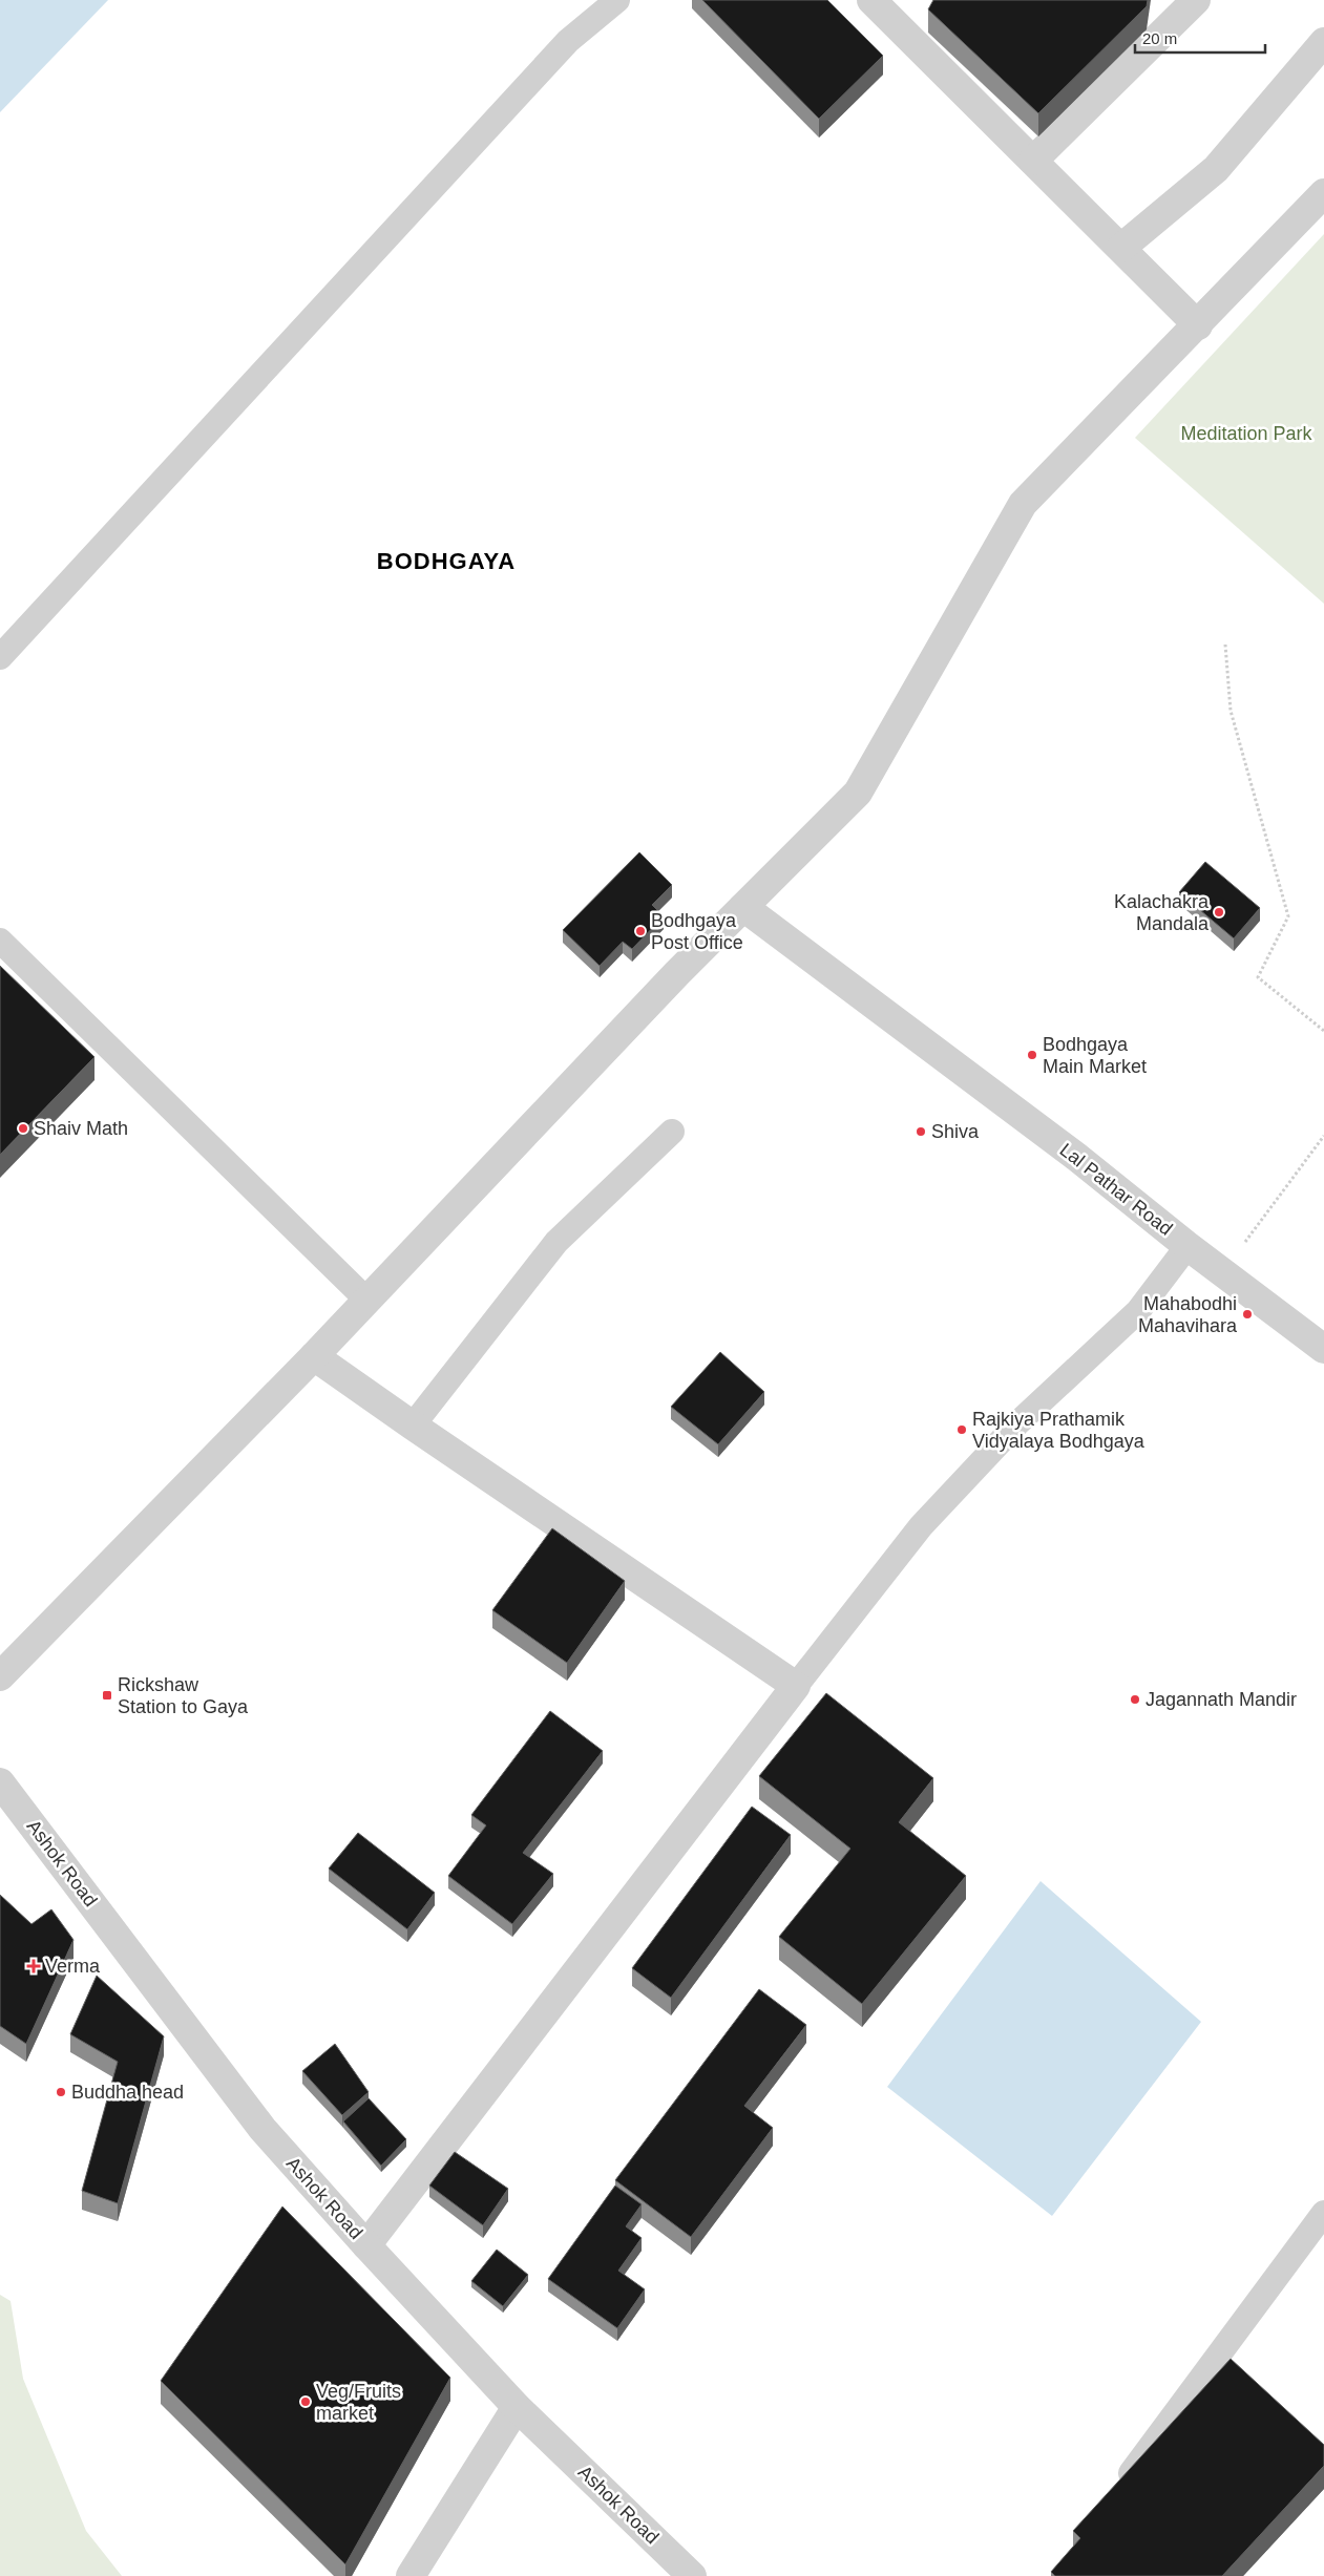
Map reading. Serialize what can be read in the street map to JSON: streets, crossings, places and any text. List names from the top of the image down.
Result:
{
  "streets": {
    "street": ["Lal Pathar Road", "Ashok Road"]
  },
  "districts": ["BODHGAYA"],
  "parks": ["Meditation Park"],
  "places": {
    "other": [
      "Kalachakra Mandala",
      "Bodhgaya Post Office",
      "Bodhgaya Main Market",
      "Shaiv Math",
      "Shiva",
      "Mahabodhi Mahavihara",
      "Rajkiya Prathamik Vidyalaya Bodhgaya",
      "Jagannath Mandir",
      "Buddha head",
      "Veg/Fruits market"
    ],
    "transit": ["Rickshaw Station to Gaya"],
    "health": ["Verma"]
  },
  "scale_bar": "20 m"
}
